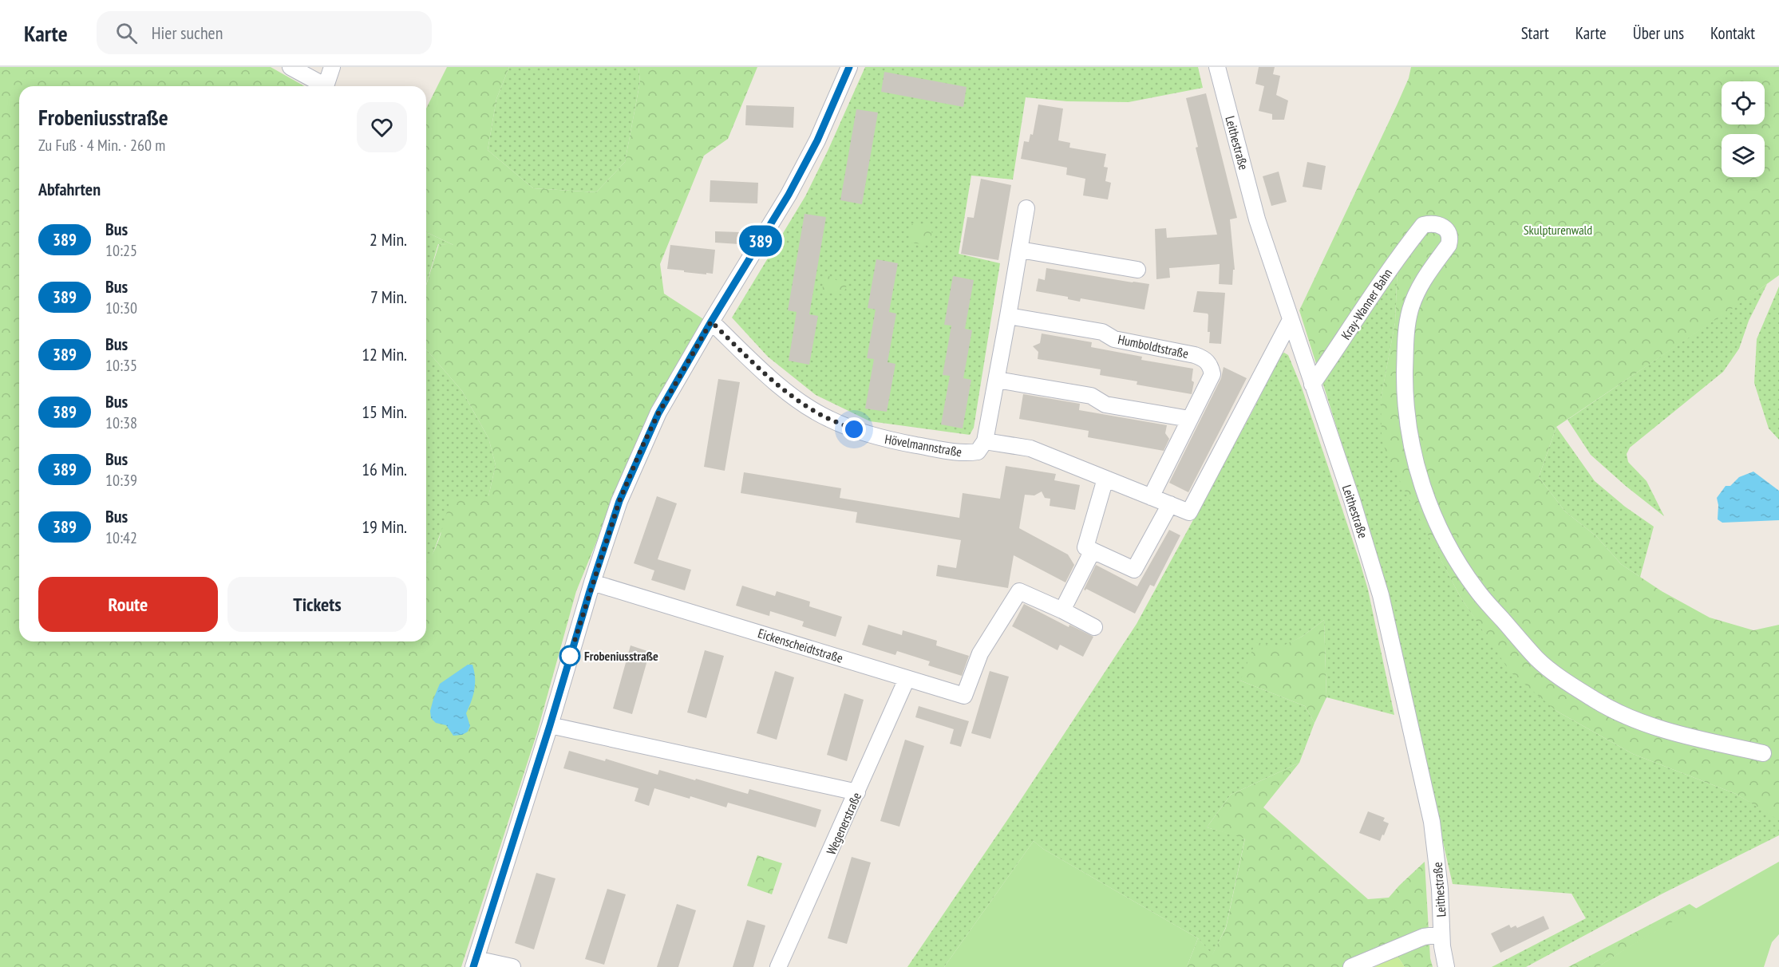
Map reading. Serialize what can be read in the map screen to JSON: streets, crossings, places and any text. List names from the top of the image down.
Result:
{
  "streets": {
    "street": [
      "Leithestraße",
      "Kray-Wanner Bahn",
      "Humboldtstraße",
      "Hövelmannstraße",
      "Eickenscheidtstraße",
      "Wegenerstraße"
    ]
  },
  "crossings": [
    ["Leithestraße", "Kray-Wanner Bahn"],
    ["Eickenscheidtstraße", "Wegenerstraße"]
  ],
  "parks": ["Skulpturenwald"],
  "places": ["Frobeniusstraße"],
  "lines": ["bus line 389"],
  "page": {
    "header": "Karte",
    "search": "Hier suchen",
    "nav": [
      "Start",
      "Karte",
      "Über uns",
      "Kontakt"
    ],
    "on_map": "389",
    "heading": [
      ["Frobeniusstraße", "Zu Fuß · 4 Min. · 260 m"],
      "Abfahrten"
    ],
    "list": [
      {
        "mark": "389",
        "name": "Bus",
        "note": "10:25",
        "value": "2 Min."
      },
      {
        "mark": "389",
        "name": "Bus",
        "note": "10:30",
        "value": "7 Min."
      },
      {
        "mark": "389",
        "name": "Bus",
        "note": "10:35",
        "value": "12 Min."
      },
      {
        "mark": "389",
        "name": "Bus",
        "note": "10:38",
        "value": "15 Min."
      },
      {
        "mark": "389",
        "name": "Bus",
        "note": "10:39",
        "value": "16 Min."
      },
      {
        "mark": "389",
        "name": "Bus",
        "note": "10:42",
        "value": "19 Min."
      }
    ],
    "buttons": ["Route", "Tickets"]
  }
}
